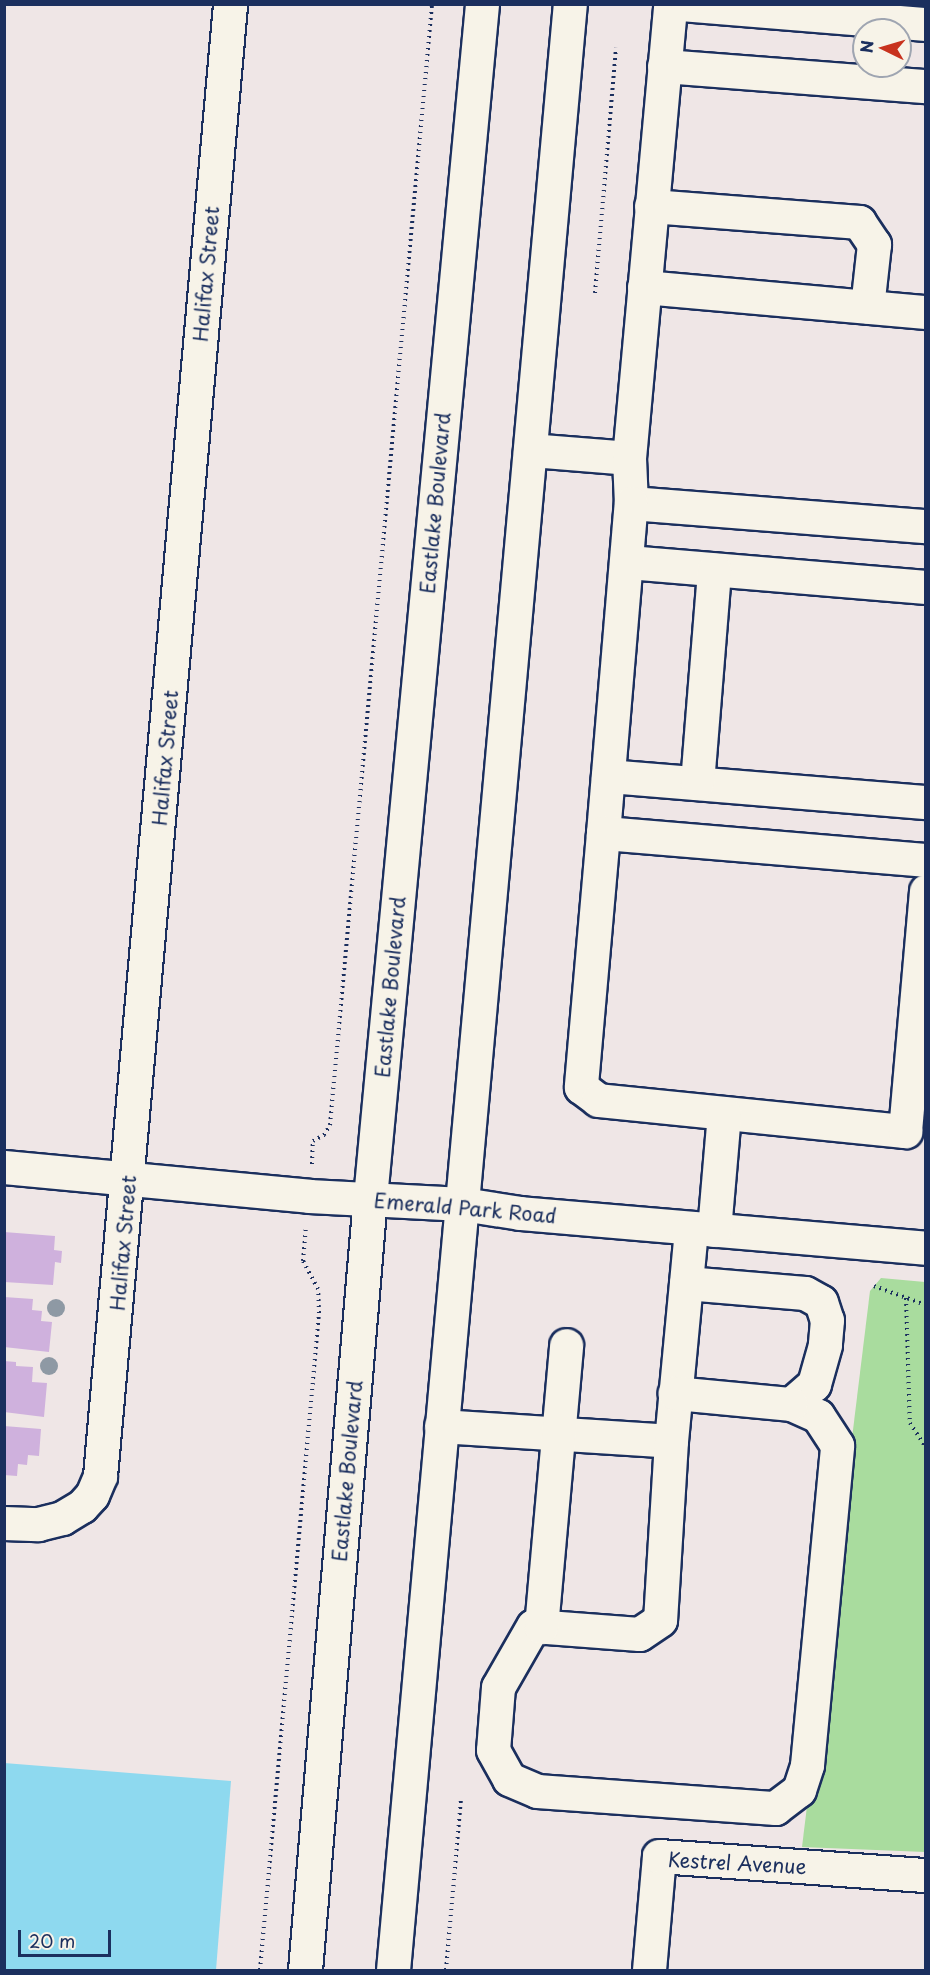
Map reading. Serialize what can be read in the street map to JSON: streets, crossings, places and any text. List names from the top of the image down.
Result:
{
  "streets": {
    "main road": [
      "Halifax Street",
      "Eastlake Boulevard",
      "Emerald Park Road",
      "Kestrel Avenue"
    ]
  },
  "crossings": [
    ["Halifax Street", "Emerald Park Road"],
    ["Eastlake Boulevard", "Emerald Park Road"]
  ],
  "scale_bar": "20 m",
  "north": "left"
}
